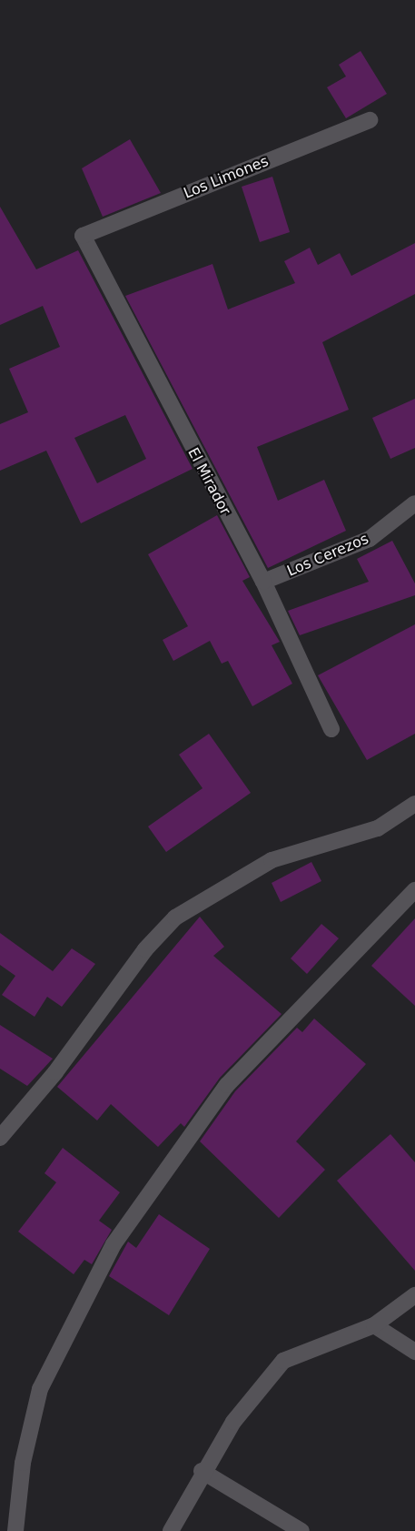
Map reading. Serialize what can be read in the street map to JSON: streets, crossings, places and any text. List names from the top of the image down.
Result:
{
  "streets": {
    "street": ["Los Limones", "El Mirador", "Los Cerezos"]
  },
  "crossings": [
    ["Los Limones", "El Mirador"],
    ["El Mirador", "Los Cerezos"]
  ]
}
